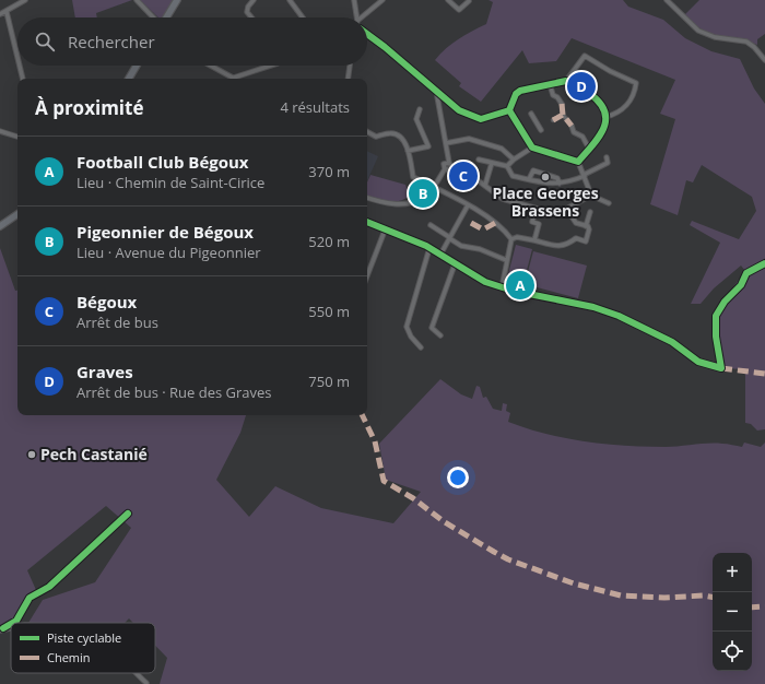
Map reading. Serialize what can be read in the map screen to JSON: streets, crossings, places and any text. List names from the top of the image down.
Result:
{
  "places": ["Place Georges Brassens", "Pech Castanié"],
  "legend": ["Piste cyclable", "Chemin"],
  "page": {
    "search": "Rechercher",
    "pins": [
      "D",
      "C",
      "B",
      "A"
    ],
    "heading": ["À proximité", "4 résultats"],
    "list": [
      {
        "mark": "A",
        "name": "Football Club Bégoux",
        "note": "Lieu · Chemin de Saint-Cirice",
        "value": "370 m"
      },
      {
        "mark": "B",
        "name": "Pigeonnier de Bégoux",
        "note": "Lieu · Avenue du Pigeonnier",
        "value": "520 m"
      },
      {
        "mark": "C",
        "name": "Bégoux",
        "note": "Arrêt de bus",
        "value": "550 m"
      },
      {
        "mark": "D",
        "name": "Graves",
        "note": "Arrêt de bus · Rue des Graves",
        "value": "750 m"
      }
    ],
    "map_buttons": ["+", "−"]
  }
}
